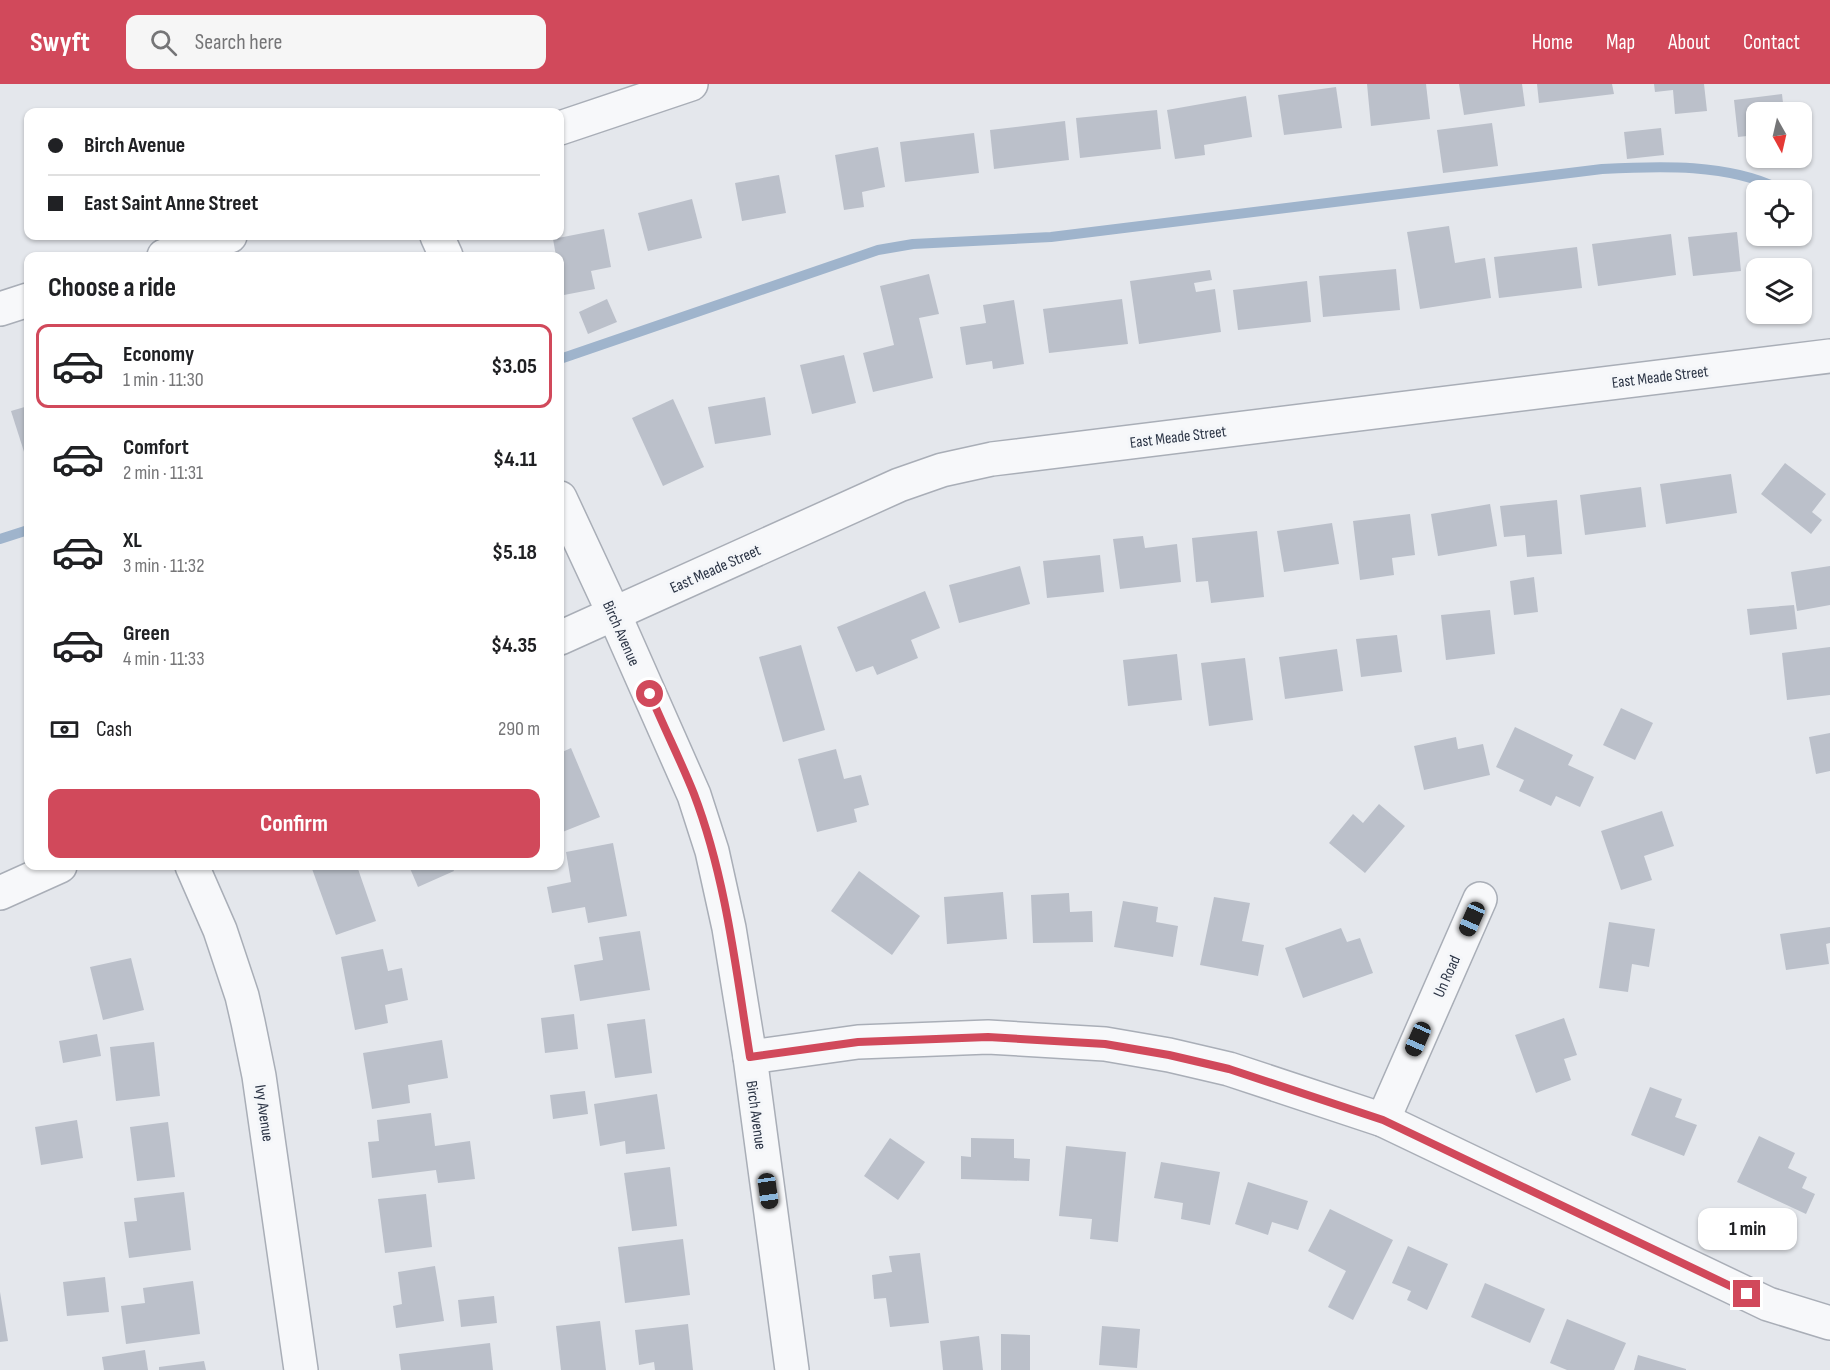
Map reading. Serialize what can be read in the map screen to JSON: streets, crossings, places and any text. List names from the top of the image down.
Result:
{
  "streets": {
    "street": [
      "East Meade Street",
      "Birch Avenue",
      "Un Road",
      "Ivy Avenue"
    ]
  },
  "crossings": [
    ["East Meade Street", "Birch Avenue"]
  ],
  "north": "bottom",
  "page": {
    "header": "Swyft",
    "search": "Search here",
    "nav": [
      "Home",
      "Map",
      "About",
      "Contact"
    ],
    "banner": ["Birch Avenue", "East Saint Anne Street"],
    "heading": "Choose a ride",
    "list": [
      {
        "name": "Economy",
        "note": "1 min · 11:30",
        "value": "$3.05"
      },
      {
        "name": "Comfort",
        "note": "2 min · 11:31",
        "value": "$4.11"
      },
      {
        "name": "XL",
        "note": "3 min · 11:32",
        "value": "$5.18"
      },
      {
        "name": "Green",
        "note": "4 min · 11:33",
        "value": "$4.35"
      }
    ],
    "pay": ["Cash", "290 m"],
    "buttons": "Confirm",
    "bubble": "1 min"
  }
}
